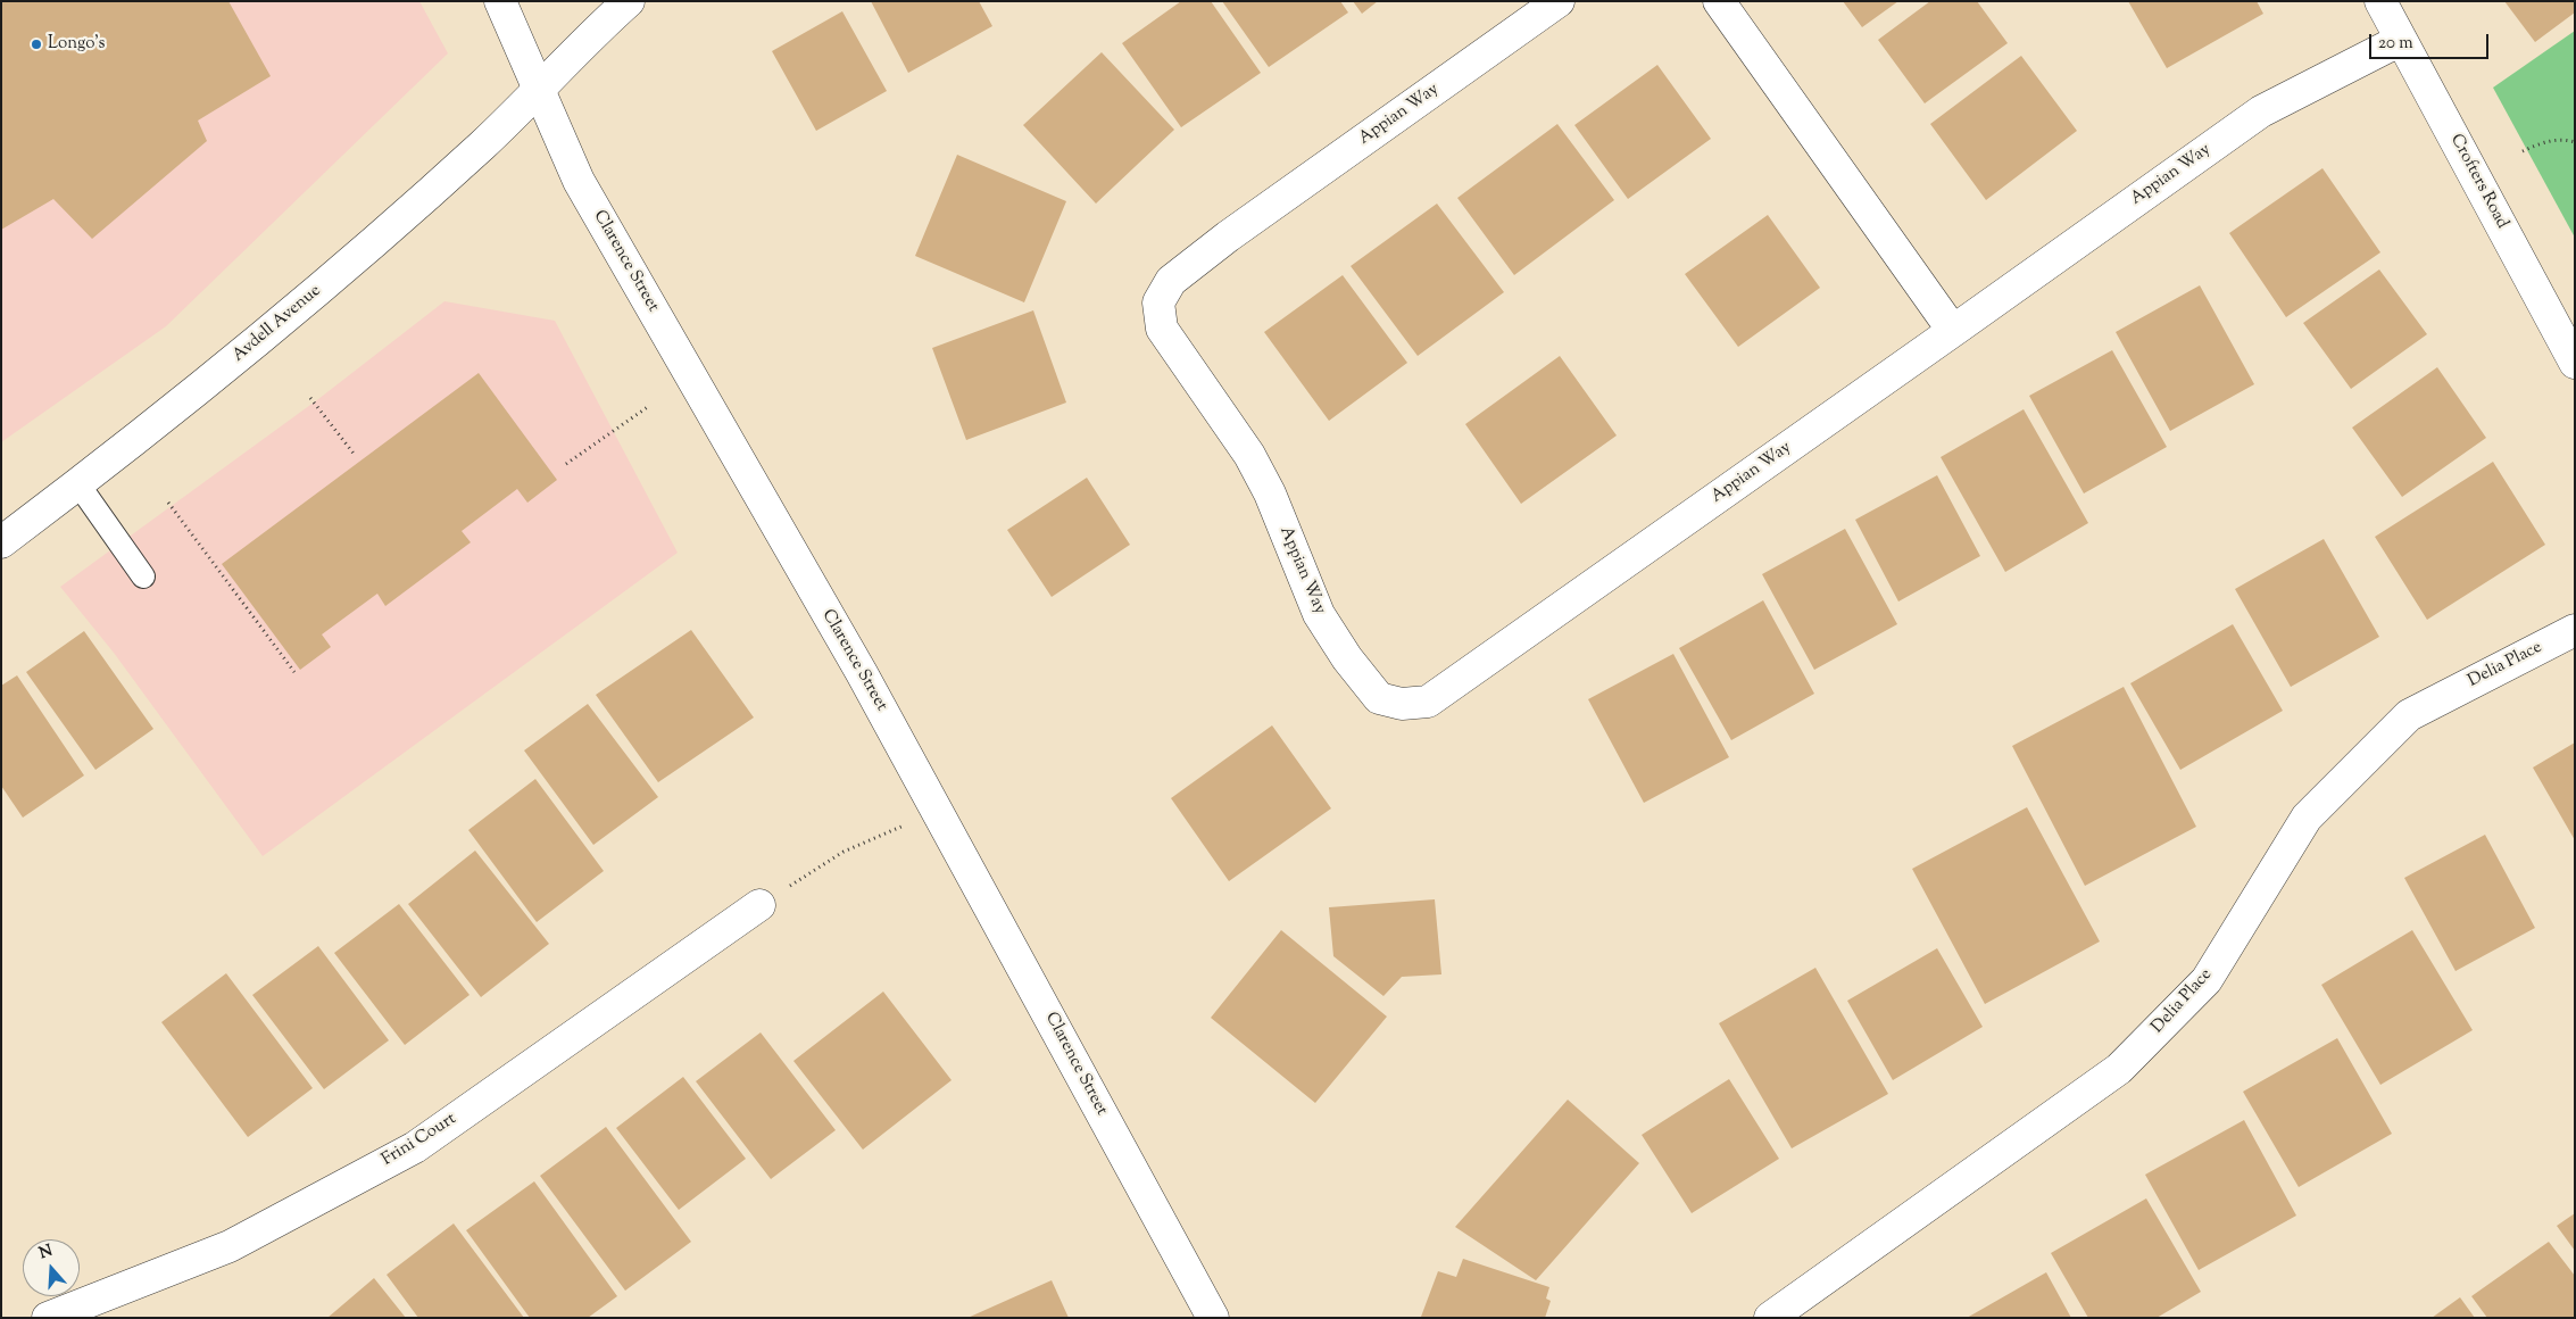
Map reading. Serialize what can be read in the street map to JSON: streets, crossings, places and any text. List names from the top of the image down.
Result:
{
  "streets": {
    "street": [
      "Appian Way",
      "Crofters Road",
      "Clarence Street",
      "Avdell Avenue",
      "Delia Place",
      "Frini Court"
    ]
  },
  "crossings": [
    ["Appian Way", "Crofters Road"],
    ["Clarence Street", "Avdell Avenue"]
  ],
  "places": ["Longo's"],
  "scale_bar": "20 m",
  "north": "top"
}
